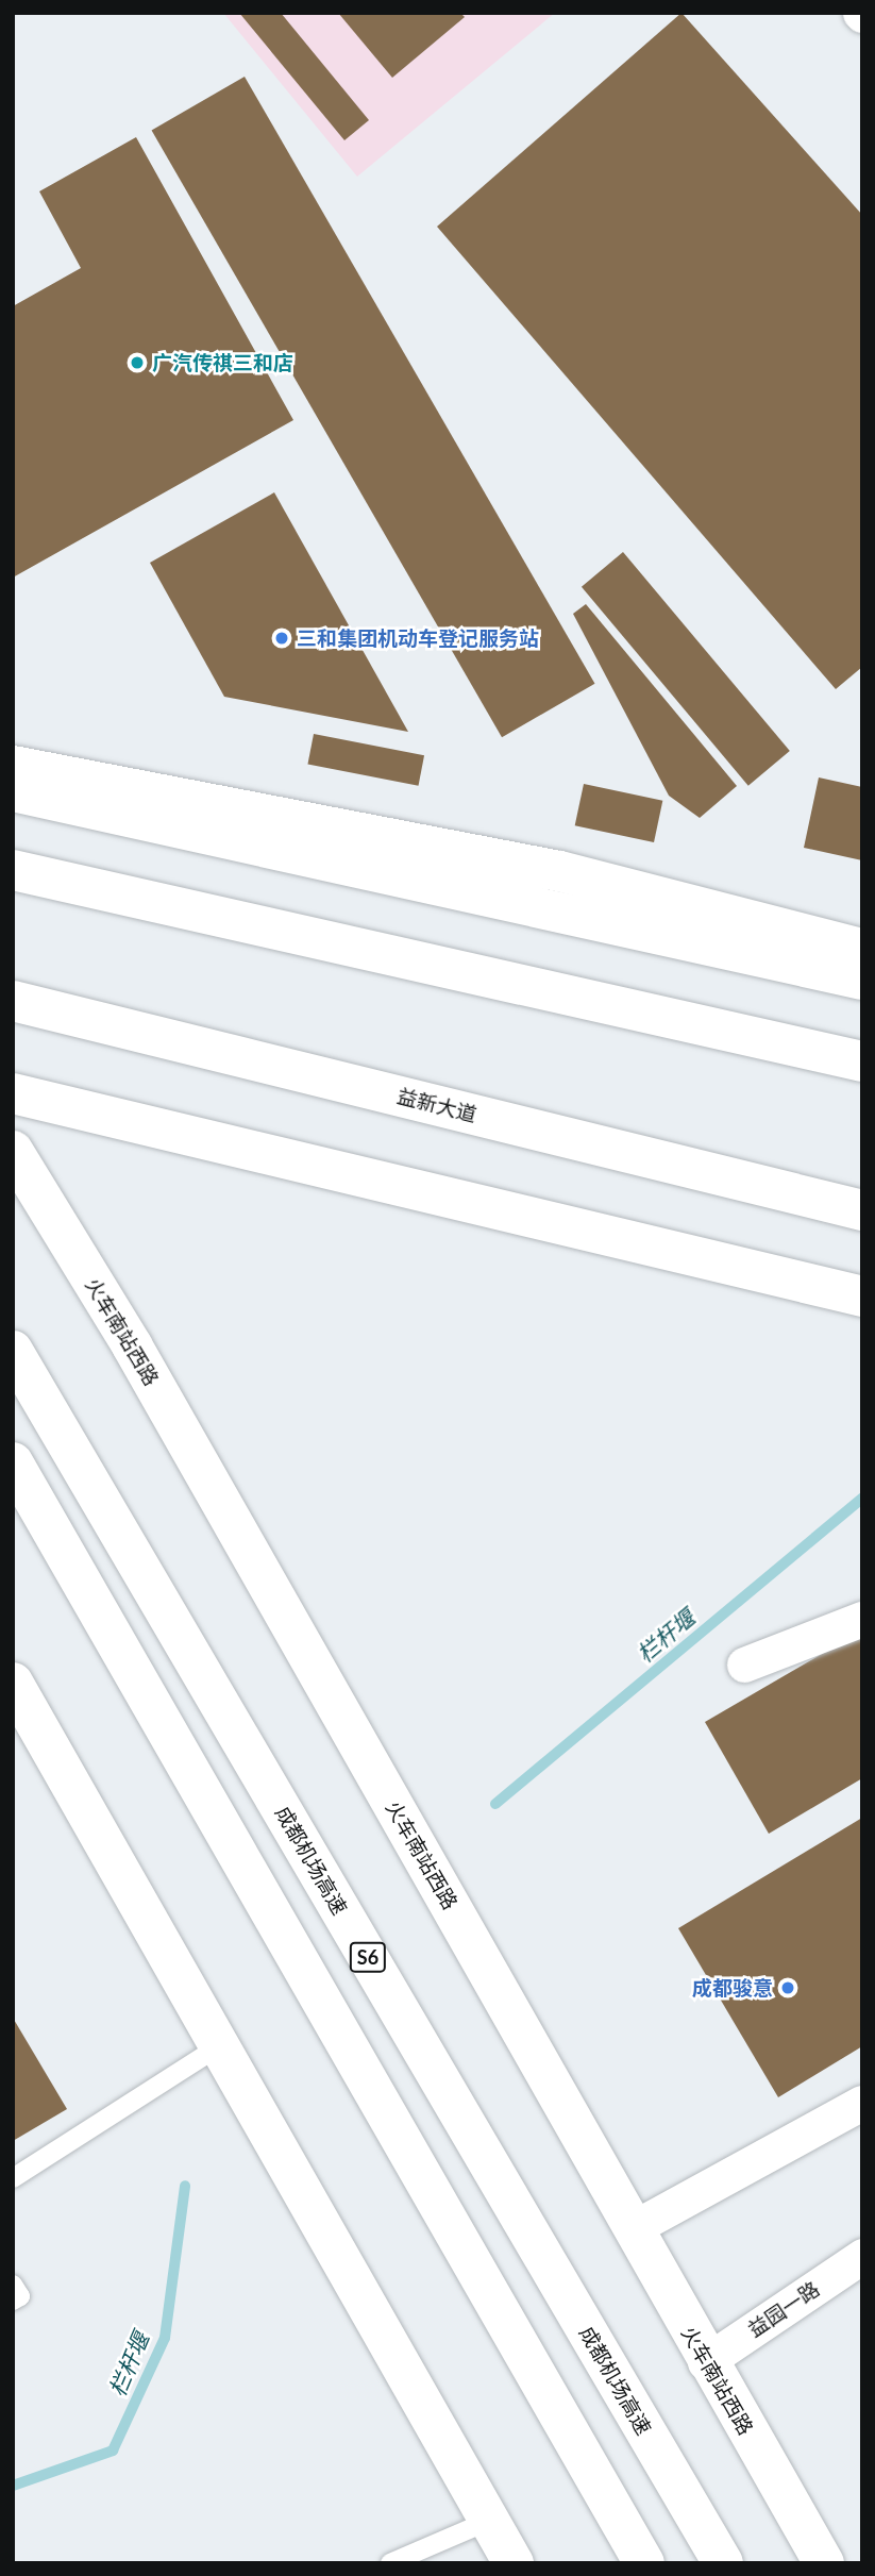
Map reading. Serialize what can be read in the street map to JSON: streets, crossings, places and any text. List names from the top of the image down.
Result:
{
  "streets": {
    "main road": [
      "益新大道",
      "火车南站西路",
      "成都机场高速",
      "S6"
    ],
    "street": ["益园一路"]
  },
  "crossings": [
    ["火车南站西路", "益园一路"]
  ],
  "water": ["栏杆堰"],
  "places": ["广汽传祺三和店", "三和集团机动车登记服务站", "成都骏意"]
}
